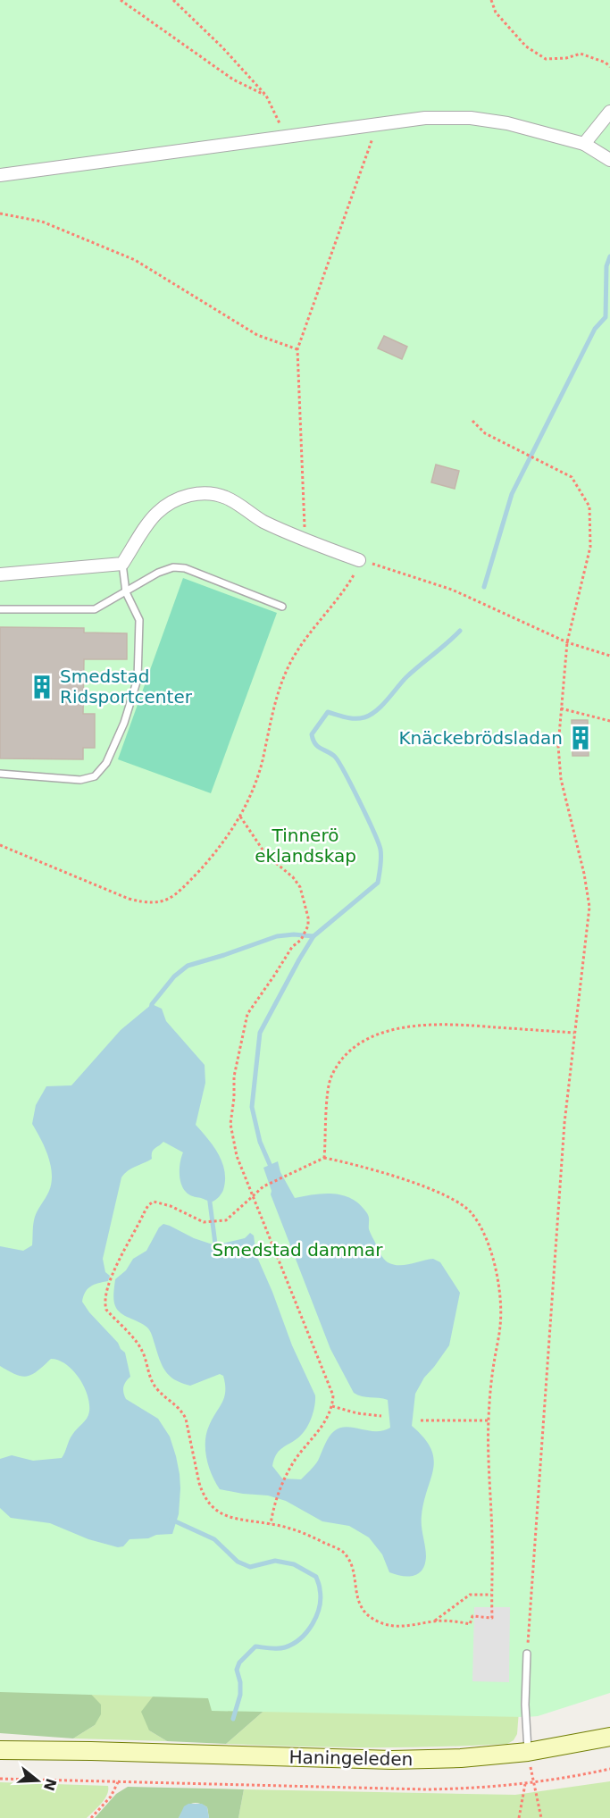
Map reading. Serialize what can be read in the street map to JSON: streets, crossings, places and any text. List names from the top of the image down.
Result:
{
  "streets": {
    "main road": ["Haningeleden"]
  },
  "parks": ["Tinnerö eklandskap", "Smedstad dammar"],
  "places": {
    "building": ["Smedstad Ridsportcenter", "Knäckebrödsladan"]
  },
  "north": "right"
}
